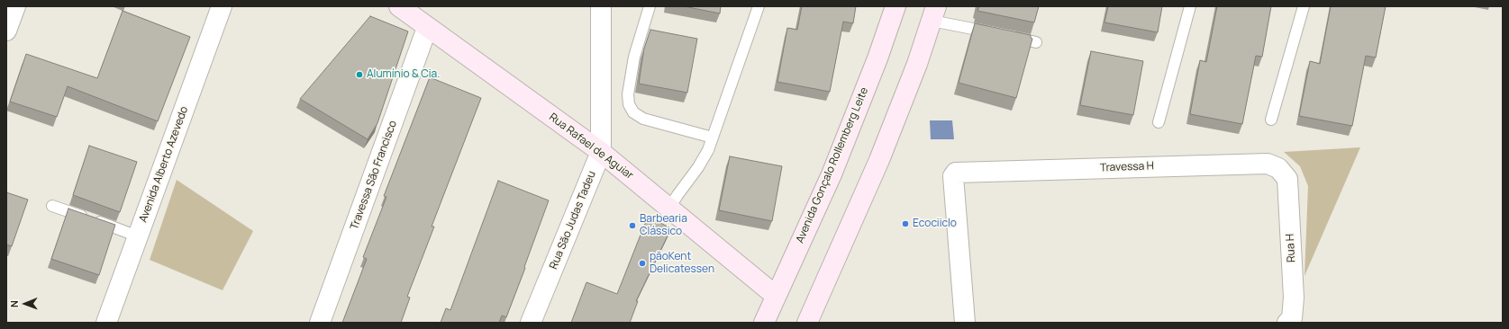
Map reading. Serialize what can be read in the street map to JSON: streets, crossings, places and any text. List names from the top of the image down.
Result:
{
  "streets": {
    "main road": ["Rua Rafael de Aguiar", "Avenida Gonçalo Rollemberg Leite"],
    "street": [
      "Avenida Alberto Azevedo",
      "Travessa H",
      "Travessa São Francisco",
      "Rua São Judas Tadeu",
      "Rua H"
    ]
  },
  "crossings": [
    ["Rua Rafael de Aguiar", "Avenida Gonçalo Rollemberg Leite"],
    ["Rua Rafael de Aguiar", "Travessa São Francisco"],
    ["Rua Rafael de Aguiar", "Rua São Judas Tadeu"],
    ["Travessa H", "Rua H"]
  ],
  "places": [
    "Alumínio & Cia.",
    "Ecociiclo",
    "Barbearia Clássico",
    "pãoKent Delicatessen"
  ],
  "north": "left"
}
